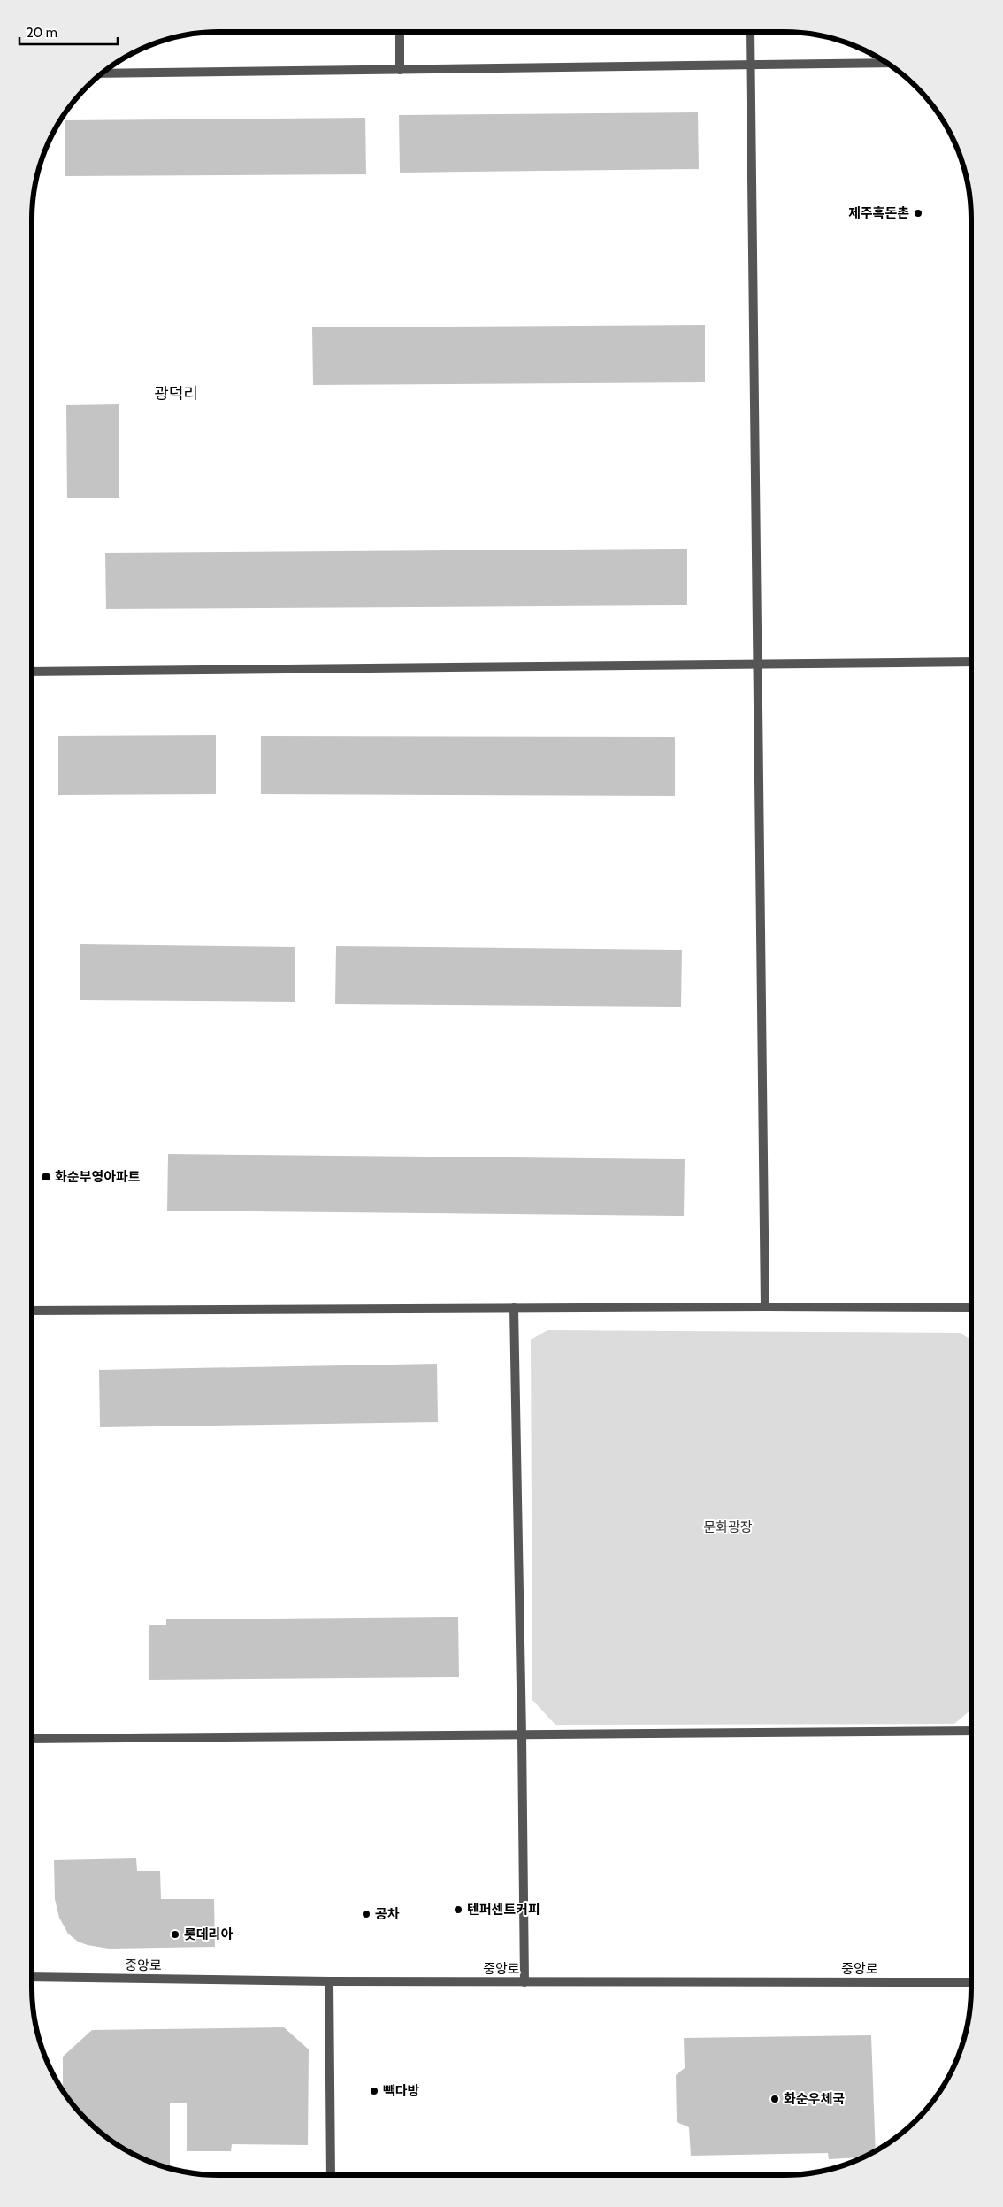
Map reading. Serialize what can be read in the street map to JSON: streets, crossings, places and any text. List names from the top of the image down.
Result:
{
  "streets": {
    "street": ["중앙로"]
  },
  "districts": ["광덕리"],
  "parks": ["문화광장"],
  "places": {
    "other": [
      "제주흑돈촌",
      "텐퍼센트커피",
      "공차",
      "롯데리아",
      "빽다방",
      "화순우체국"
    ],
    "transit": ["화순부영아파트"]
  },
  "scale_bar": "20 m"
}
